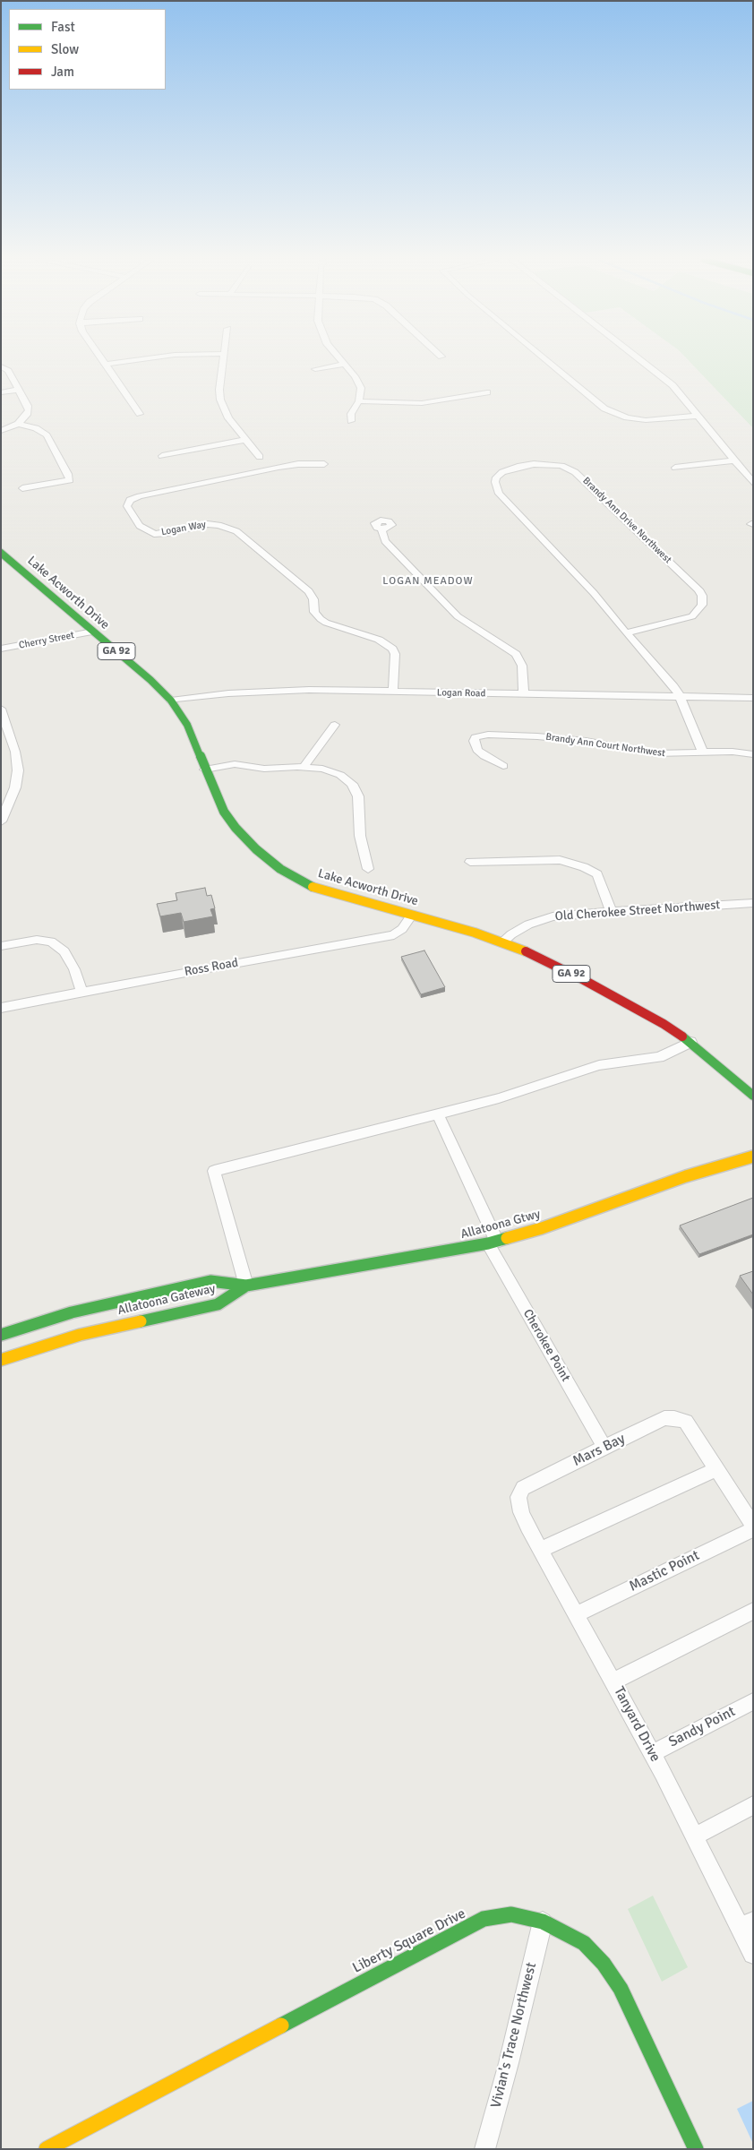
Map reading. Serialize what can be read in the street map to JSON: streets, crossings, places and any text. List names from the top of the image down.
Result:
{
  "streets": {
    "main road": [
      "Lake Acworth Drive",
      "GA 92",
      "Allatoona Gtwy",
      "Allatoona Gateway",
      "Liberty Square Drive"
    ],
    "street": [
      "Brandy Ann Drive Northwest",
      "Logan Way",
      "Cherry Street",
      "Logan Road",
      "Brandy Ann Court Northwest",
      "Old Cherokee Street Northwest",
      "Ross Road",
      "Cherokee Point",
      "Mars Bay",
      "Mastic Point",
      "Tanyard Drive",
      "Sandy Point",
      "Vivian's Trace Northwest"
    ]
  },
  "crossings": [
    ["Brandy Ann Drive Northwest", "Logan Road"],
    ["Brandy Ann Drive Northwest", "Brandy Ann Court Northwest"],
    ["Logan Way", "Logan Road"],
    ["Lake Acworth Drive", "Cherry Street"],
    ["Lake Acworth Drive", "Logan Road"],
    ["Lake Acworth Drive", "Old Cherokee Street Northwest"],
    ["Lake Acworth Drive", "Ross Road"],
    ["Allatoona Gtwy", "Allatoona Gateway"],
    ["Allatoona Gtwy", "Cherokee Point"],
    ["Cherokee Point", "Mars Bay"],
    ["Mars Bay", "Tanyard Drive"],
    ["Mastic Point", "Tanyard Drive"],
    ["Tanyard Drive", "Sandy Point"],
    ["Liberty Square Drive", "Vivian's Trace Northwest"]
  ],
  "districts": ["LOGAN MEADOW"],
  "legend": ["Fast", "Slow", "Jam"]
}
